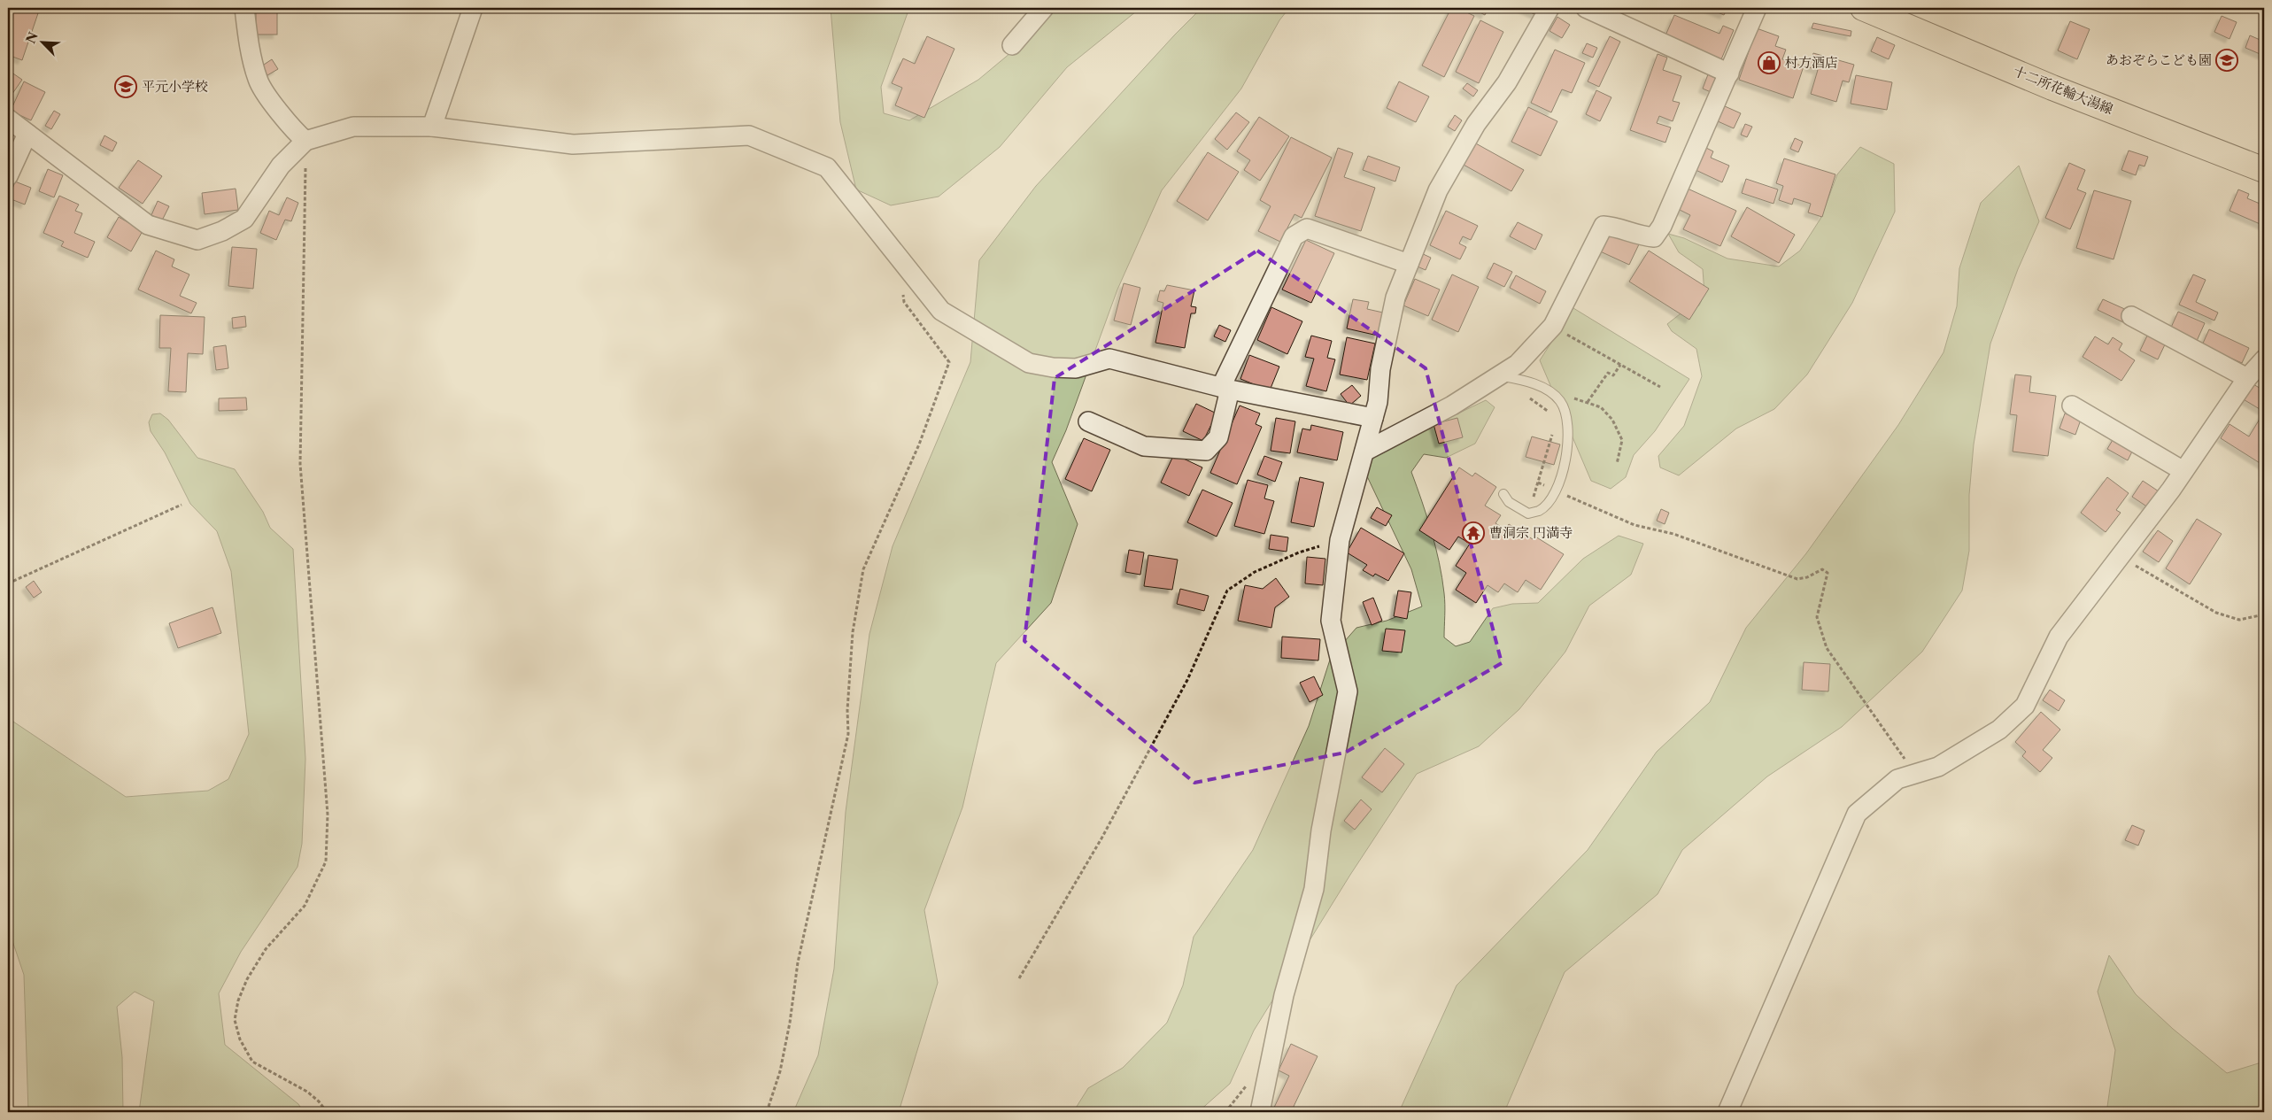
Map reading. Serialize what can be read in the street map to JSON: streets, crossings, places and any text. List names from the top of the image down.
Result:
{
  "streets": {
    "main road": ["十二所花輪大湯線"]
  },
  "places": {
    "school or university": ["あおぞらこども園", "平元小学校"],
    "shop": ["村方酒店"],
    "temple": ["曹洞宗 円満寺"]
  },
  "north": "top left"
}
